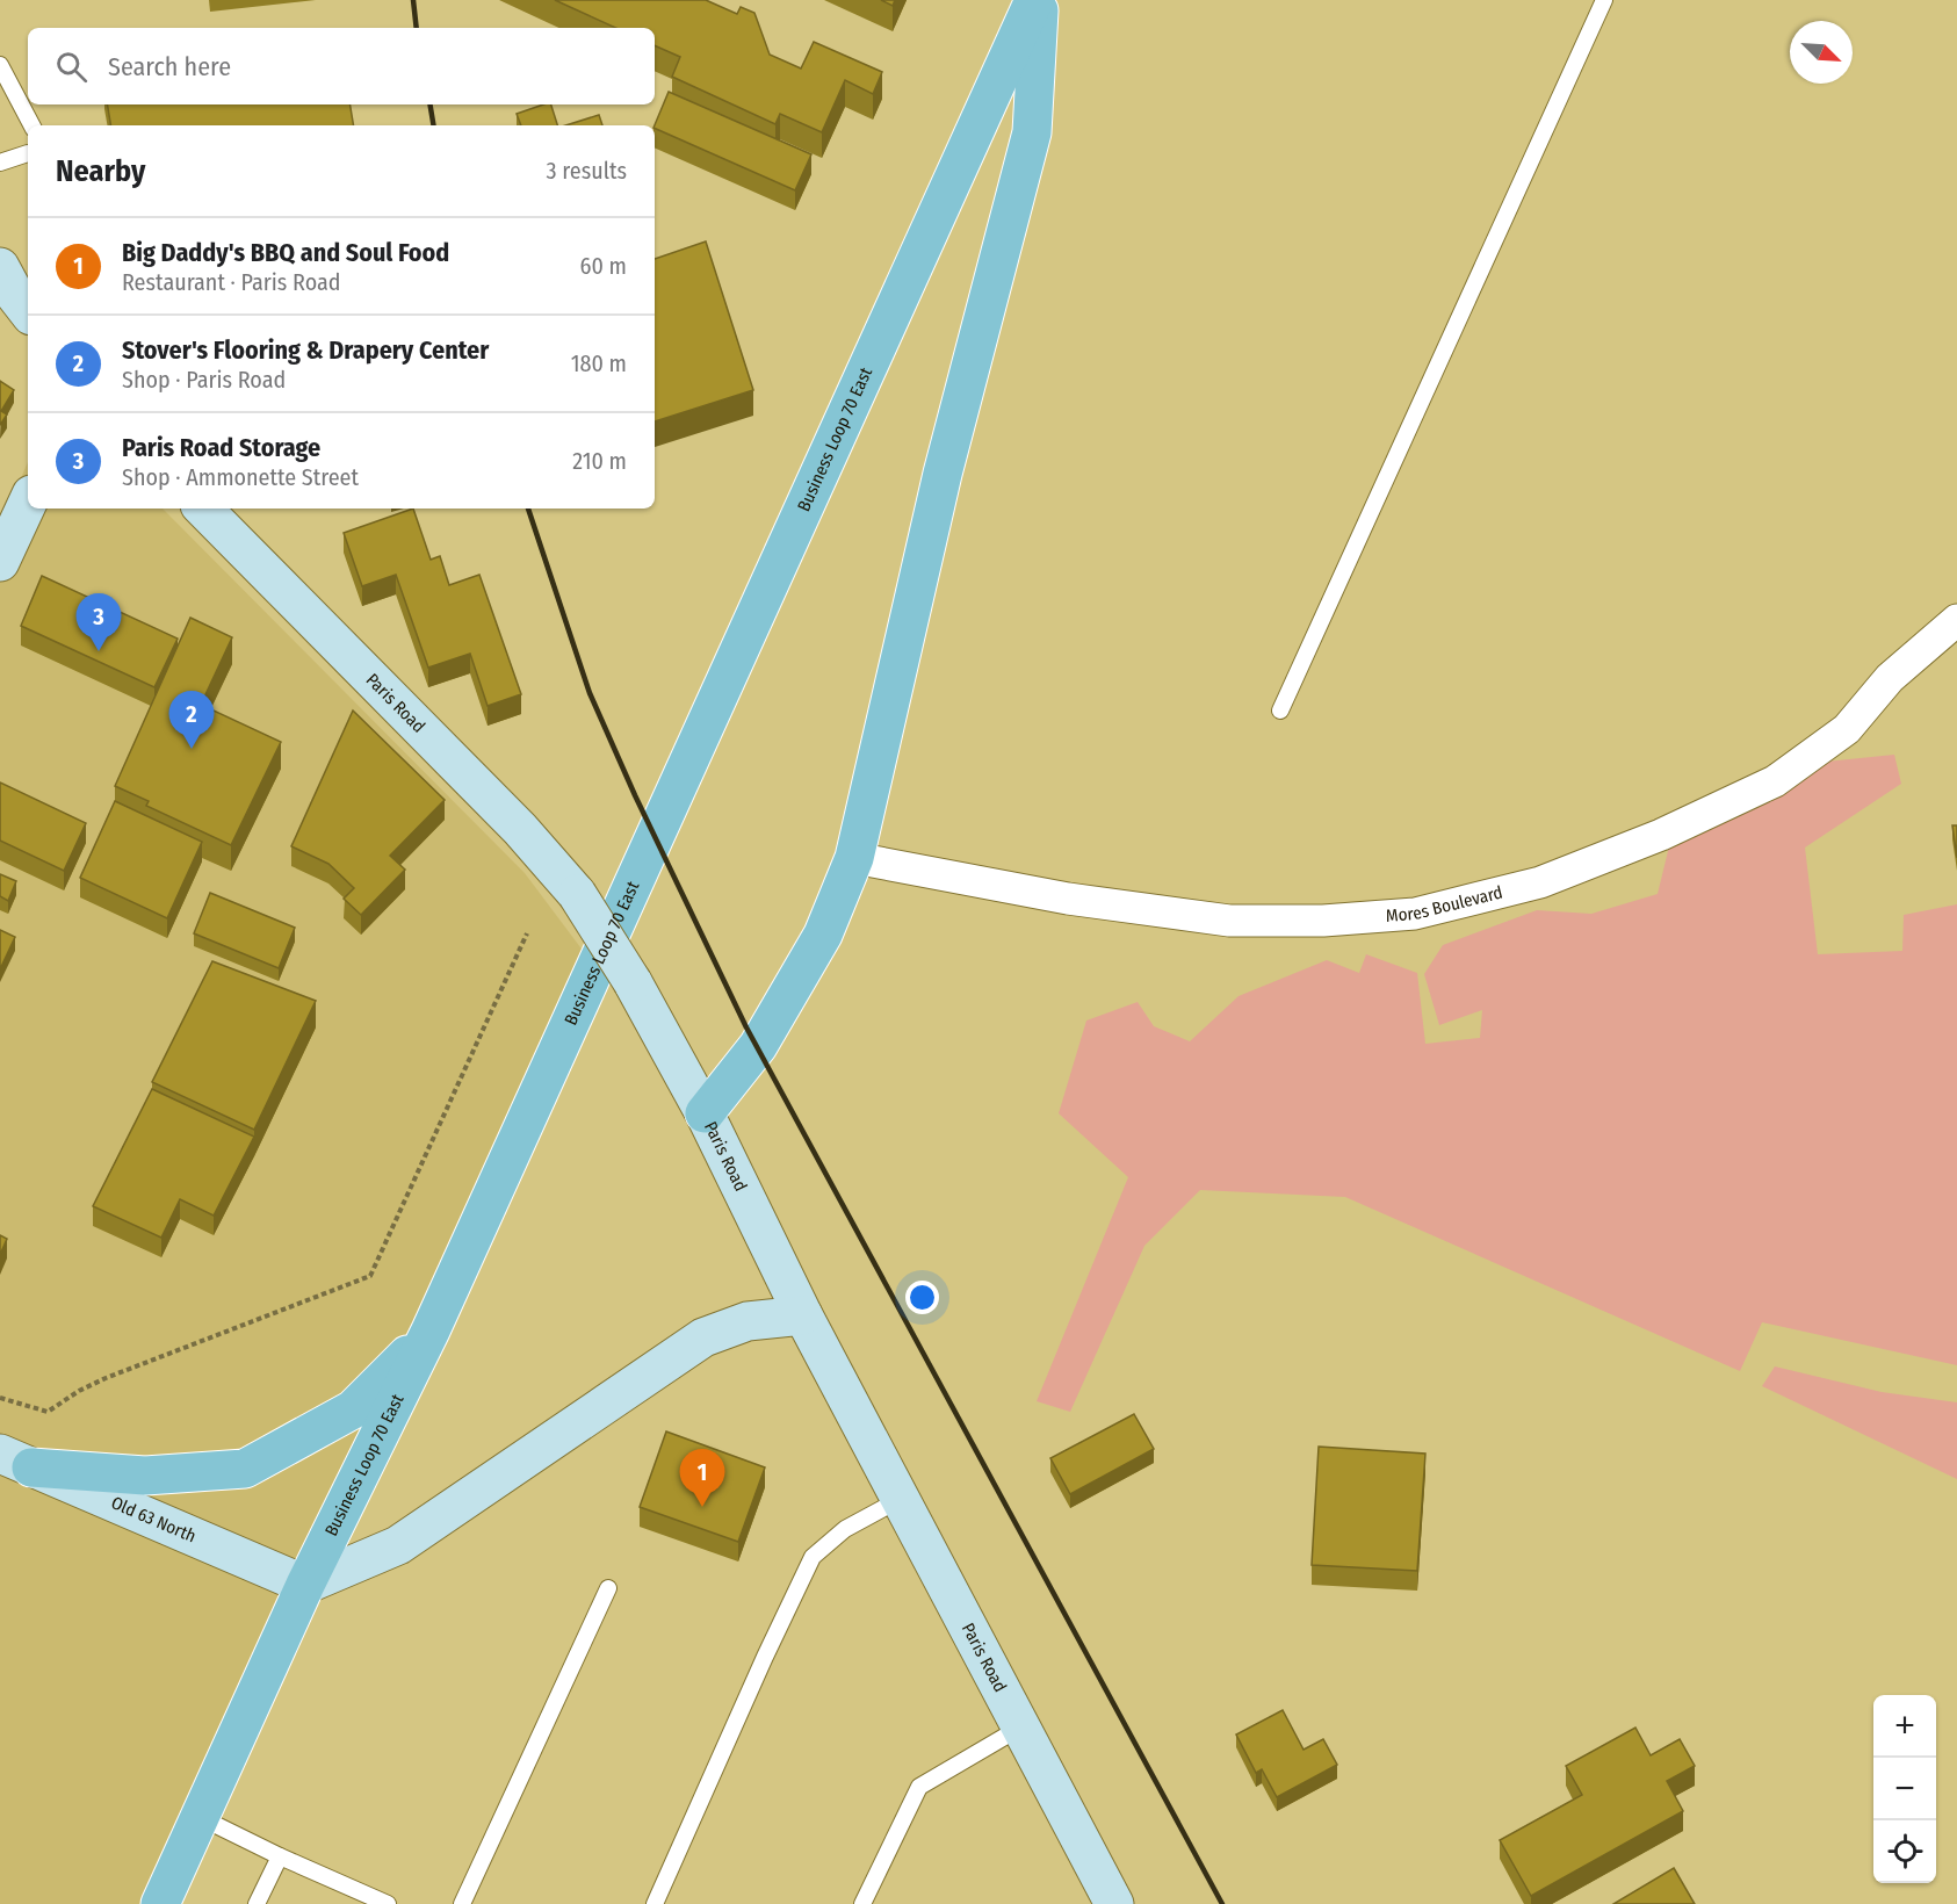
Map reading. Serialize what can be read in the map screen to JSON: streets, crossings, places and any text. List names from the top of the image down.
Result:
{
  "streets": {
    "main road": ["Business Loop 70 East", "Paris Road", "Old 63 North"],
    "street": ["Mores Boulevard"]
  },
  "crossings": [
    ["Business Loop 70 East", "Old 63 North"]
  ],
  "north": "bottom right",
  "page": {
    "search": "Search here",
    "heading": ["Nearby", "3 results"],
    "list": [
      {
        "mark": "1",
        "name": "Big Daddy's BBQ and Soul Food",
        "note": "Restaurant · Paris Road",
        "value": "60 m"
      },
      {
        "mark": "2",
        "name": "Stover's Flooring & Drapery Center",
        "note": "Shop · Paris Road",
        "value": "180 m"
      },
      {
        "mark": "3",
        "name": "Paris Road Storage",
        "note": "Shop · Ammonette Street",
        "value": "210 m"
      }
    ],
    "pins": ["3", "2", "1"],
    "map_buttons": ["+", "−"]
  }
}
